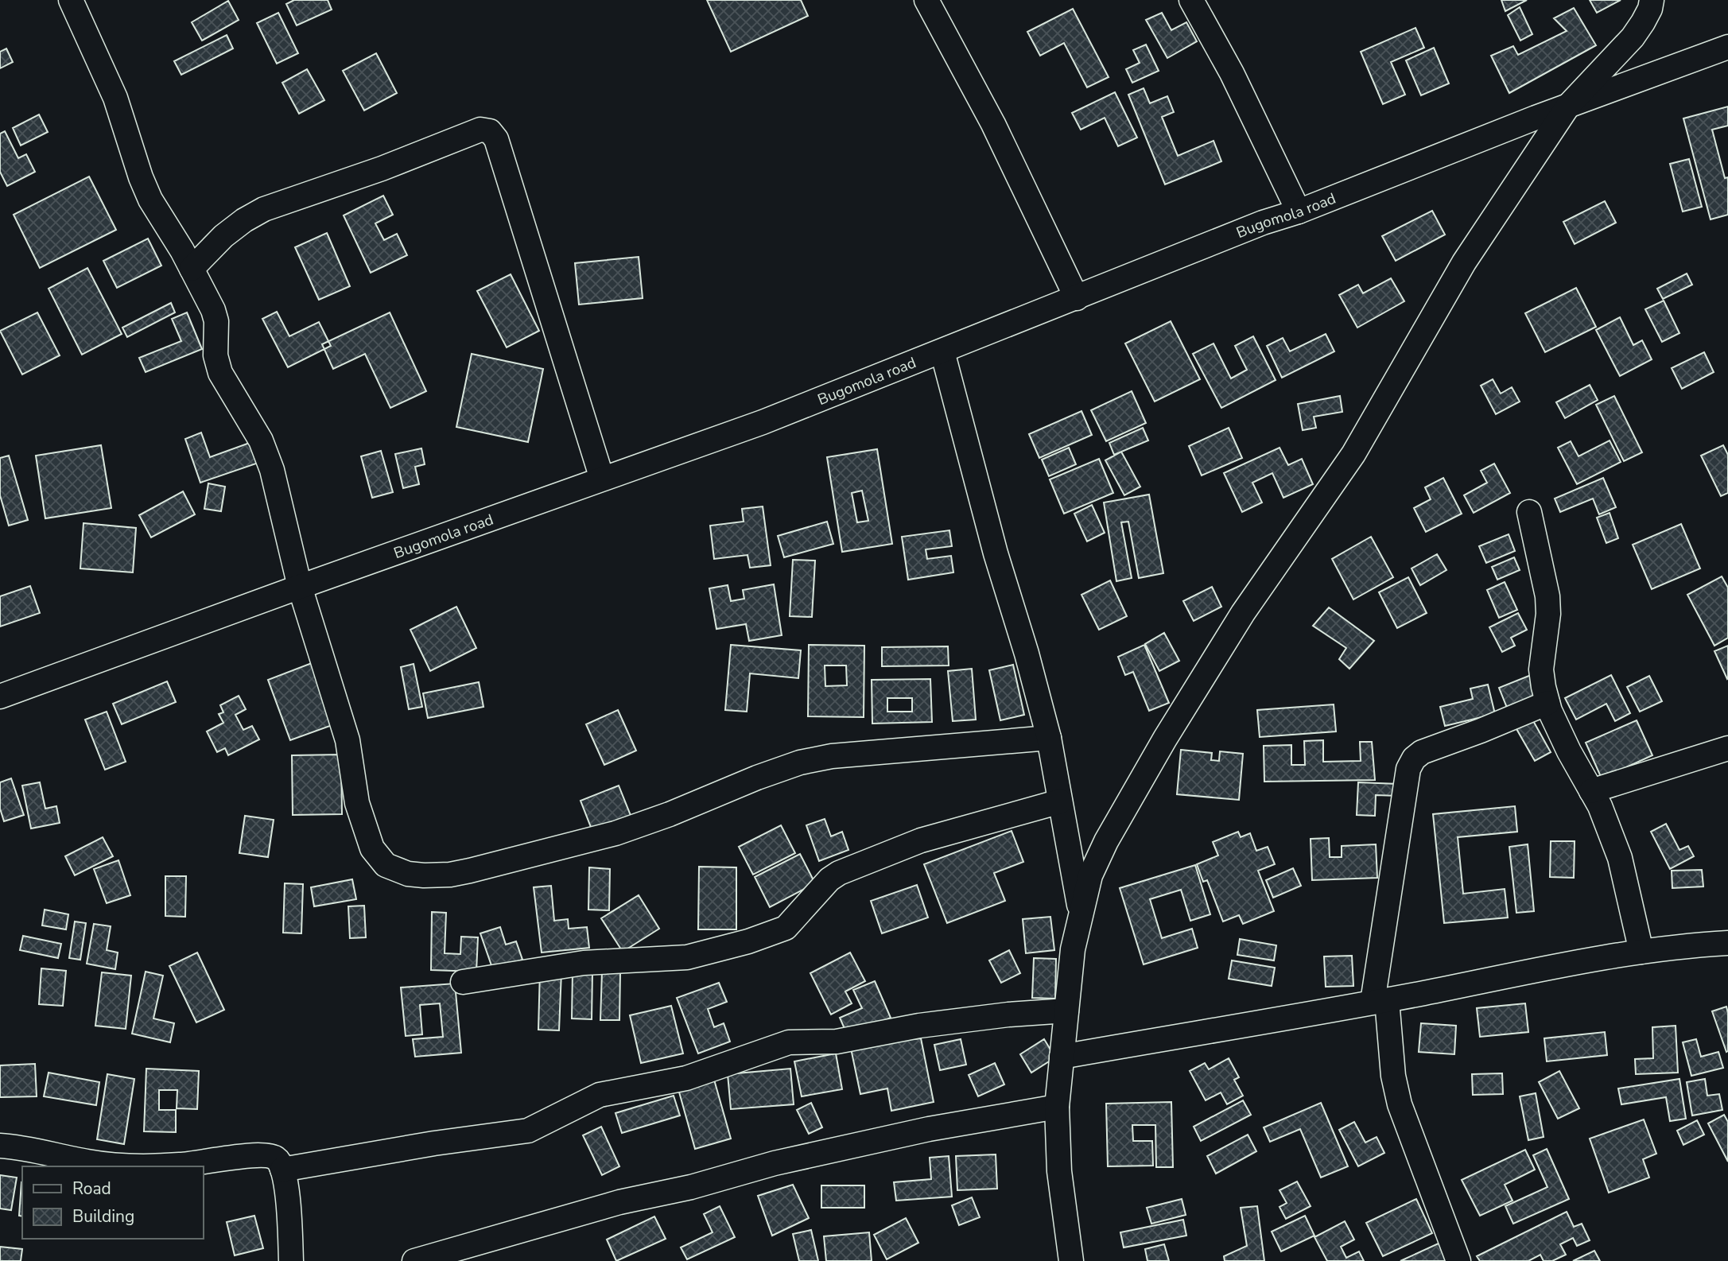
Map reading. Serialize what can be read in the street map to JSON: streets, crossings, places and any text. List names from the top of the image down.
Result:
{
  "streets": {
    "street": ["Bugomola road"]
  },
  "legend": ["Road", "Building"]
}
